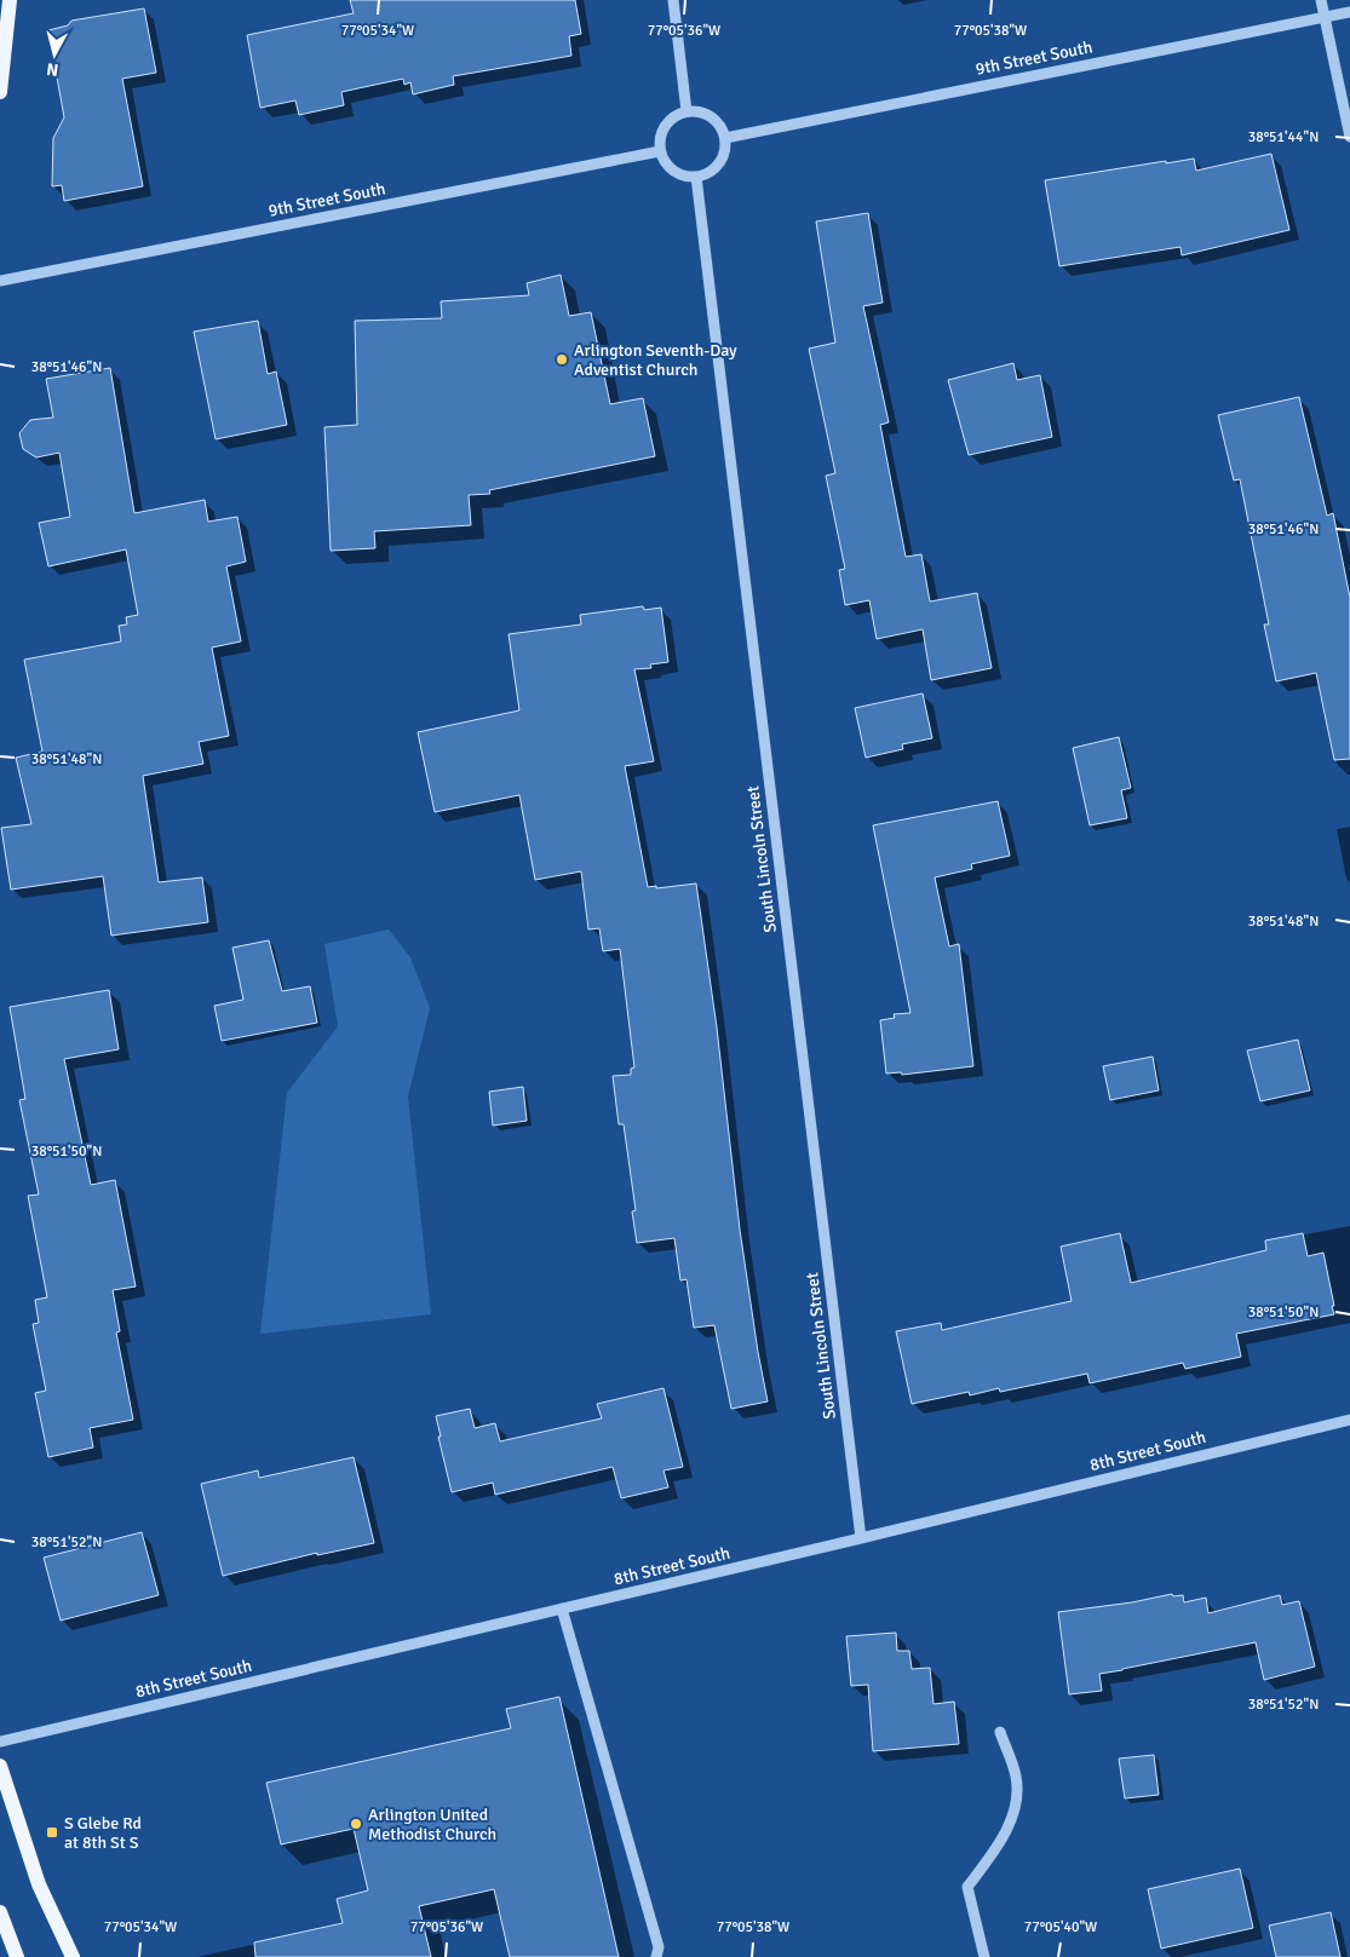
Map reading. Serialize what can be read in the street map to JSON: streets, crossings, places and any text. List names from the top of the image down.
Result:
{
  "streets": {
    "street": ["9th Street South", "South Lincoln Street", "8th Street South"]
  },
  "crossings": [
    ["9th Street South", "South Lincoln Street"],
    ["South Lincoln Street", "8th Street South"]
  ],
  "places": {
    "other": ["Arlington Seventh-Day Adventist Church", "Arlington United Methodist Church"],
    "transit": ["S Glebe Rd at 8th St S"]
  },
  "north": "bottom",
  "coordinates": [
    "77°05'34\"W",
    "77°05'36\"W",
    "77°05'38\"W",
    "38°51'44\"N",
    "38°51'46\"N",
    "38°51'48\"N",
    "38°51'50\"N",
    "38°51'52\"N",
    "77°05'40\"W"
  ]
}
